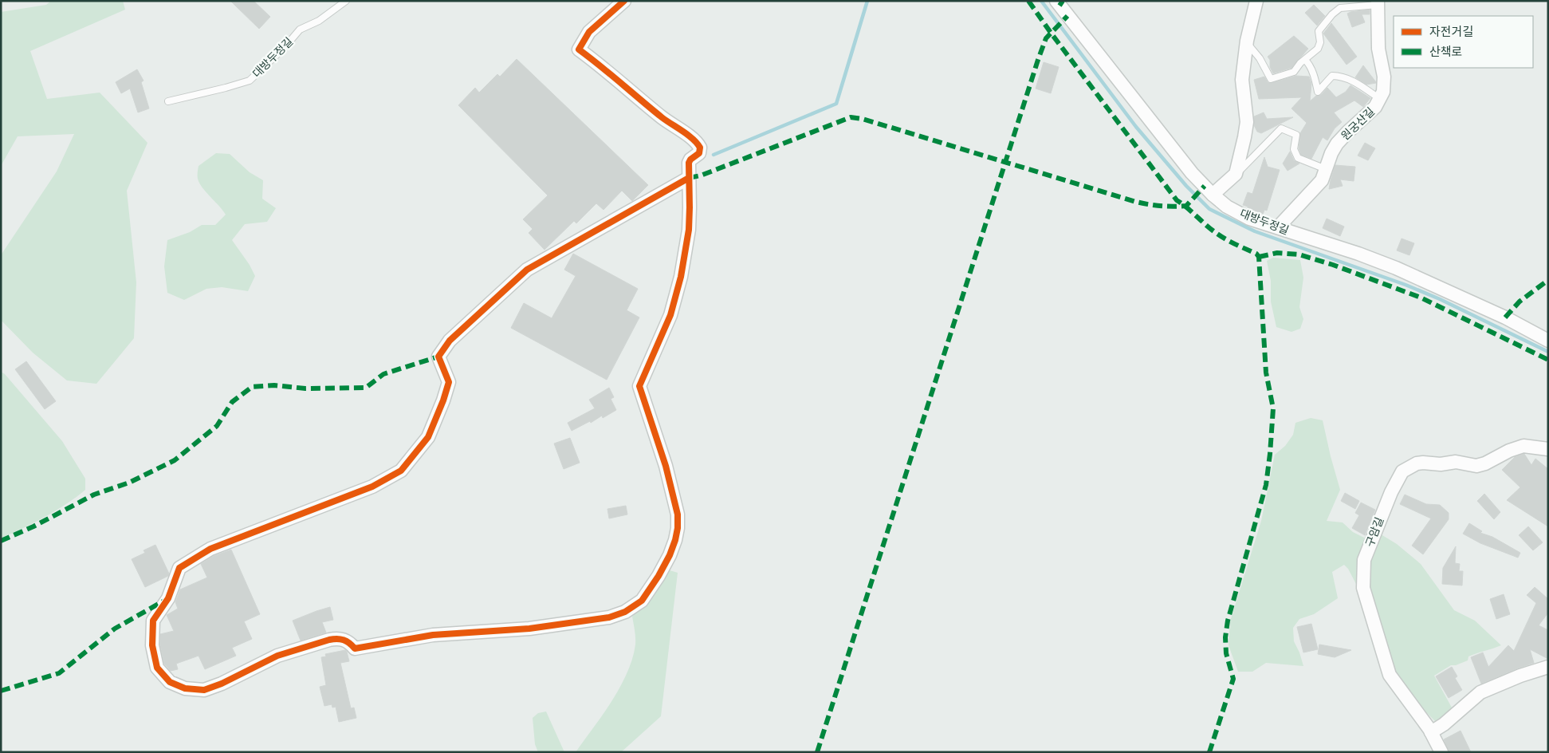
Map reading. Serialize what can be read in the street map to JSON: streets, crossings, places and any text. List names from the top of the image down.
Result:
{
  "streets": {
    "street": ["대방두정길", "원궁산길", "구암길"]
  },
  "crossings": [
    ["대방두정길", "원궁산길"]
  ],
  "legend": ["자전거길", "산책로"]
}
